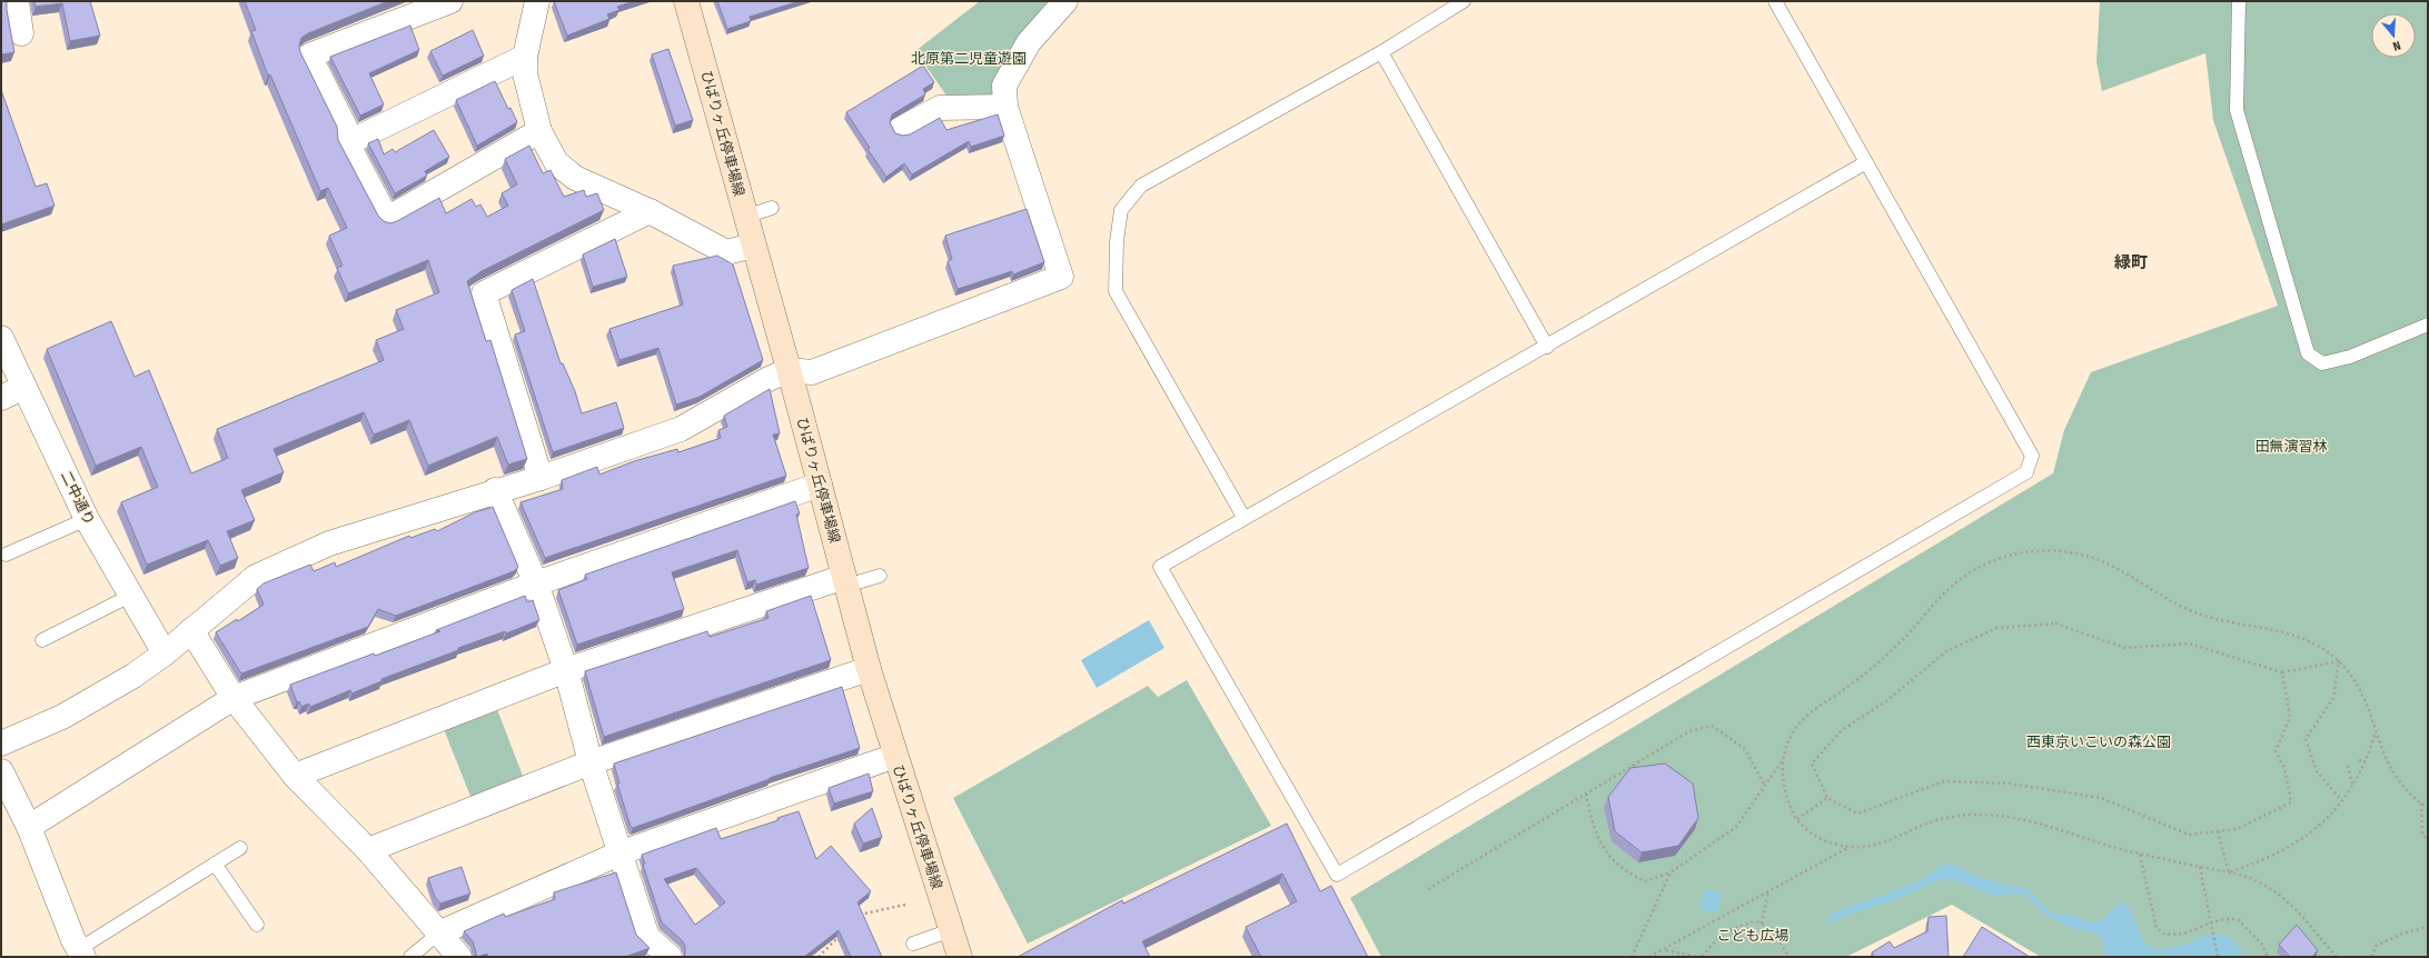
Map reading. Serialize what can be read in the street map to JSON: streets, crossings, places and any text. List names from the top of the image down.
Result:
{
  "streets": {
    "main road": ["ひばりヶ丘停車場線"],
    "street": ["二中通り"]
  },
  "districts": ["緑町"],
  "parks": [
    "北原第二児童遊園",
    "田無演習林",
    "西東京いこいの森公園",
    "こども広場"
  ],
  "north": "bottom"
}
